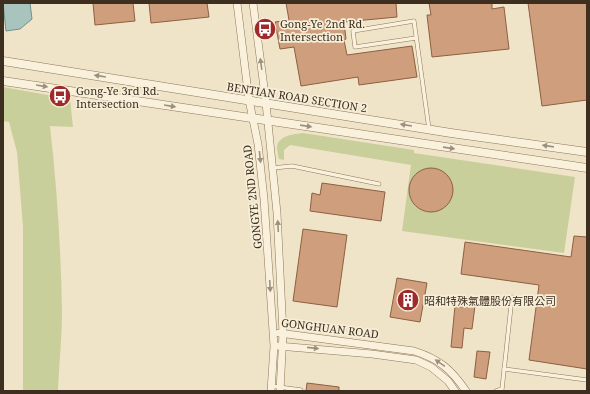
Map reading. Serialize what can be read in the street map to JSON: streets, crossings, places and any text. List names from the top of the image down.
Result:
{
  "streets": {
    "street": ["BENTIAN ROAD SECTION 2", "GONGYE 2ND ROAD", "GONGHUAN ROAD"]
  },
  "crossings": [
    ["BENTIAN ROAD SECTION 2", "GONGYE 2ND ROAD"],
    ["GONGYE 2ND ROAD", "GONGHUAN ROAD"]
  ],
  "places": {
    "bus stop": ["Gong-Ye 2nd Rd. Intersection", "Gong-Ye 3rd Rd. Intersection"],
    "building": ["昭和特殊氣體股份有限公司"]
  }
}
